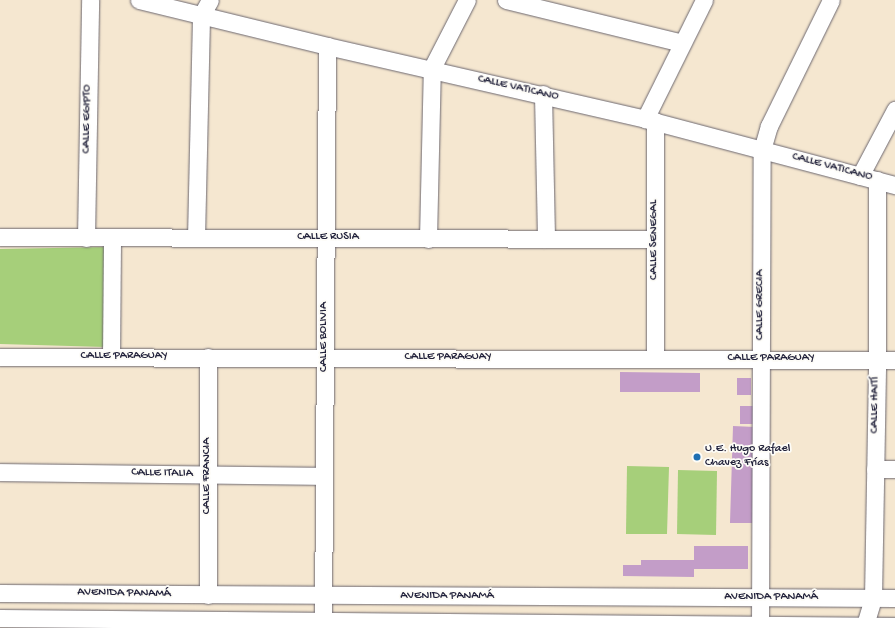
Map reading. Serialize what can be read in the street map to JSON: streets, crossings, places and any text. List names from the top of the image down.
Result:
{
  "streets": {
    "street": [
      "CALLE VATICANO",
      "CALLE EGIPTO",
      "CALLE RUSIA",
      "CALLE SENEGAL",
      "CALLE GRECIA",
      "CALLE BOLIVIA",
      "CALLE PARAGUAY",
      "CALLE HAITÍ",
      "CALLE ITALIA",
      "CALLE FRANCIA",
      "AVENIDA PANAMÁ"
    ]
  },
  "crossings": [
    ["CALLE VATICANO", "CALLE SENEGAL"],
    ["CALLE VATICANO", "CALLE GRECIA"],
    ["CALLE VATICANO", "CALLE BOLIVIA"],
    ["CALLE VATICANO", "CALLE HAITÍ"],
    ["CALLE EGIPTO", "CALLE RUSIA"],
    ["CALLE RUSIA", "CALLE SENEGAL"],
    ["CALLE RUSIA", "CALLE BOLIVIA"],
    ["CALLE SENEGAL", "CALLE PARAGUAY"],
    ["CALLE GRECIA", "CALLE PARAGUAY"],
    ["CALLE GRECIA", "AVENIDA PANAMÁ"],
    ["CALLE BOLIVIA", "CALLE PARAGUAY"],
    ["CALLE BOLIVIA", "CALLE ITALIA"],
    ["CALLE BOLIVIA", "AVENIDA PANAMÁ"],
    ["CALLE PARAGUAY", "CALLE HAITÍ"],
    ["CALLE PARAGUAY", "CALLE FRANCIA"],
    ["CALLE HAITÍ", "AVENIDA PANAMÁ"],
    ["CALLE ITALIA", "CALLE FRANCIA"],
    ["CALLE FRANCIA", "AVENIDA PANAMÁ"]
  ],
  "places": ["U.E. Hugo Rafael Chavez Frías"]
}
